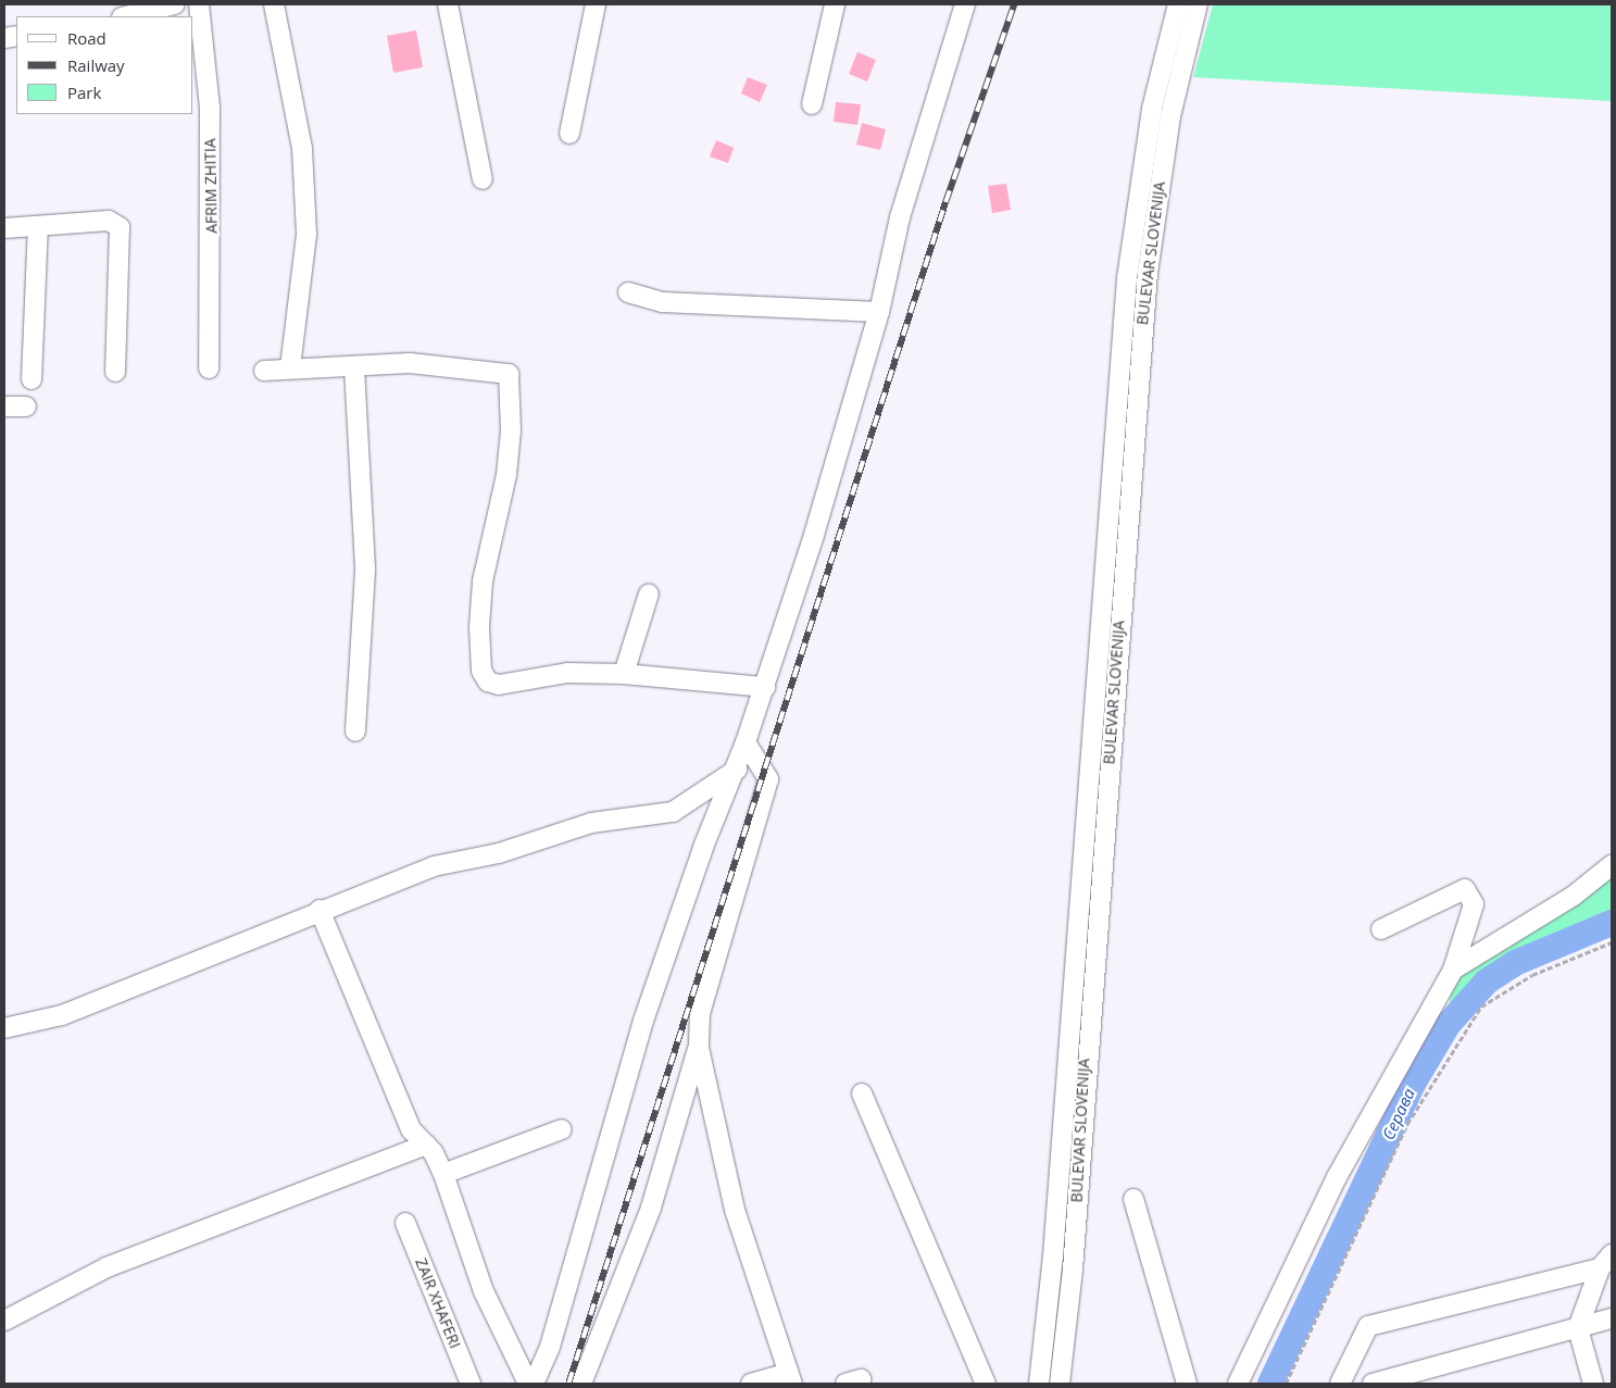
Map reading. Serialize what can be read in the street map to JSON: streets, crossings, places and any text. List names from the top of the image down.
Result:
{
  "streets": {
    "street": ["AFRIM ZHITIA", "BULEVAR SLOVENIJA", "ZAIR XHAFERI"]
  },
  "water": ["Серава"],
  "legend": ["Road", "Railway", "Park"]
}
